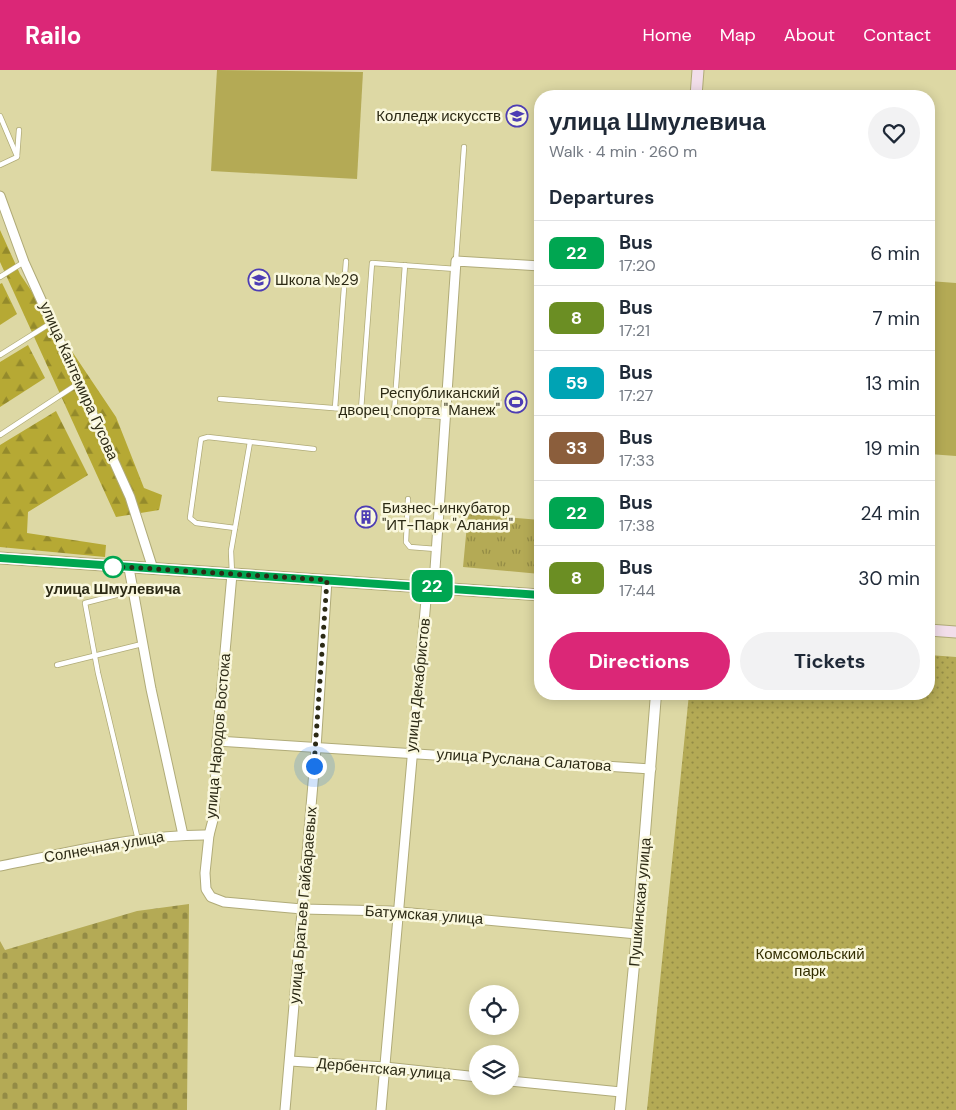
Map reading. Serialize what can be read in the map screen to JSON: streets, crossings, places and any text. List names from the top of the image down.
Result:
{
  "streets": {
    "street": [
      "улица Кантемира Гусова",
      "улица Декабристов",
      "улица Народов Востока",
      "улица Руслана Салатова",
      "Солнечная улица",
      "Пушкинская улица",
      "улица Братьев Гайбараевых",
      "Батумская улица",
      "Дербентская улица"
    ]
  },
  "crossings": [
    ["улица Декабристов", "улица Руслана Салатова"],
    ["улица Декабристов", "Батумская улица"],
    ["улица Декабристов", "Дербентская улица"],
    ["улица Народов Востока", "улица Руслана Салатова"],
    ["улица Народов Востока", "Солнечная улица"],
    ["улица Народов Востока", "Батумская улица"],
    ["улица Руслана Салатова", "Пушкинская улица"],
    ["улица Руслана Салатова", "улица Братьев Гайбараевых"],
    ["Пушкинская улица", "Батумская улица"],
    ["улица Братьев Гайбараевых", "Батумская улица"],
    ["улица Братьев Гайбараевых", "Дербентская улица"]
  ],
  "parks": ["Комсомольский парк"],
  "places": {
    "school or university": ["Колледж искусств", "Школа №29"],
    "sports": ["Республиканский дворец спорта \"Манеж\""],
    "building": ["Бизнес-инкубатор \"ИТ-Парк \"Алания\""],
    "other": ["улица Шмулевича"]
  },
  "lines": ["bus line 22"],
  "page": {
    "header": "Railo",
    "nav": [
      "Home",
      "Map",
      "About",
      "Contact"
    ],
    "on_map": "22",
    "heading": [
      ["улица Шмулевича", "Walk · 4 min · 260 m"],
      "Departures"
    ],
    "list": [
      {
        "mark": "22",
        "name": "Bus",
        "note": "17:20",
        "value": "6 min"
      },
      {
        "mark": "8",
        "name": "Bus",
        "note": "17:21",
        "value": "7 min"
      },
      {
        "mark": "59",
        "name": "Bus",
        "note": "17:27",
        "value": "13 min"
      },
      {
        "mark": "33",
        "name": "Bus",
        "note": "17:33",
        "value": "19 min"
      },
      {
        "mark": "22",
        "name": "Bus",
        "note": "17:38",
        "value": "24 min"
      },
      {
        "mark": "8",
        "name": "Bus",
        "note": "17:44",
        "value": "30 min"
      }
    ],
    "buttons": ["Directions", "Tickets"]
  }
}
